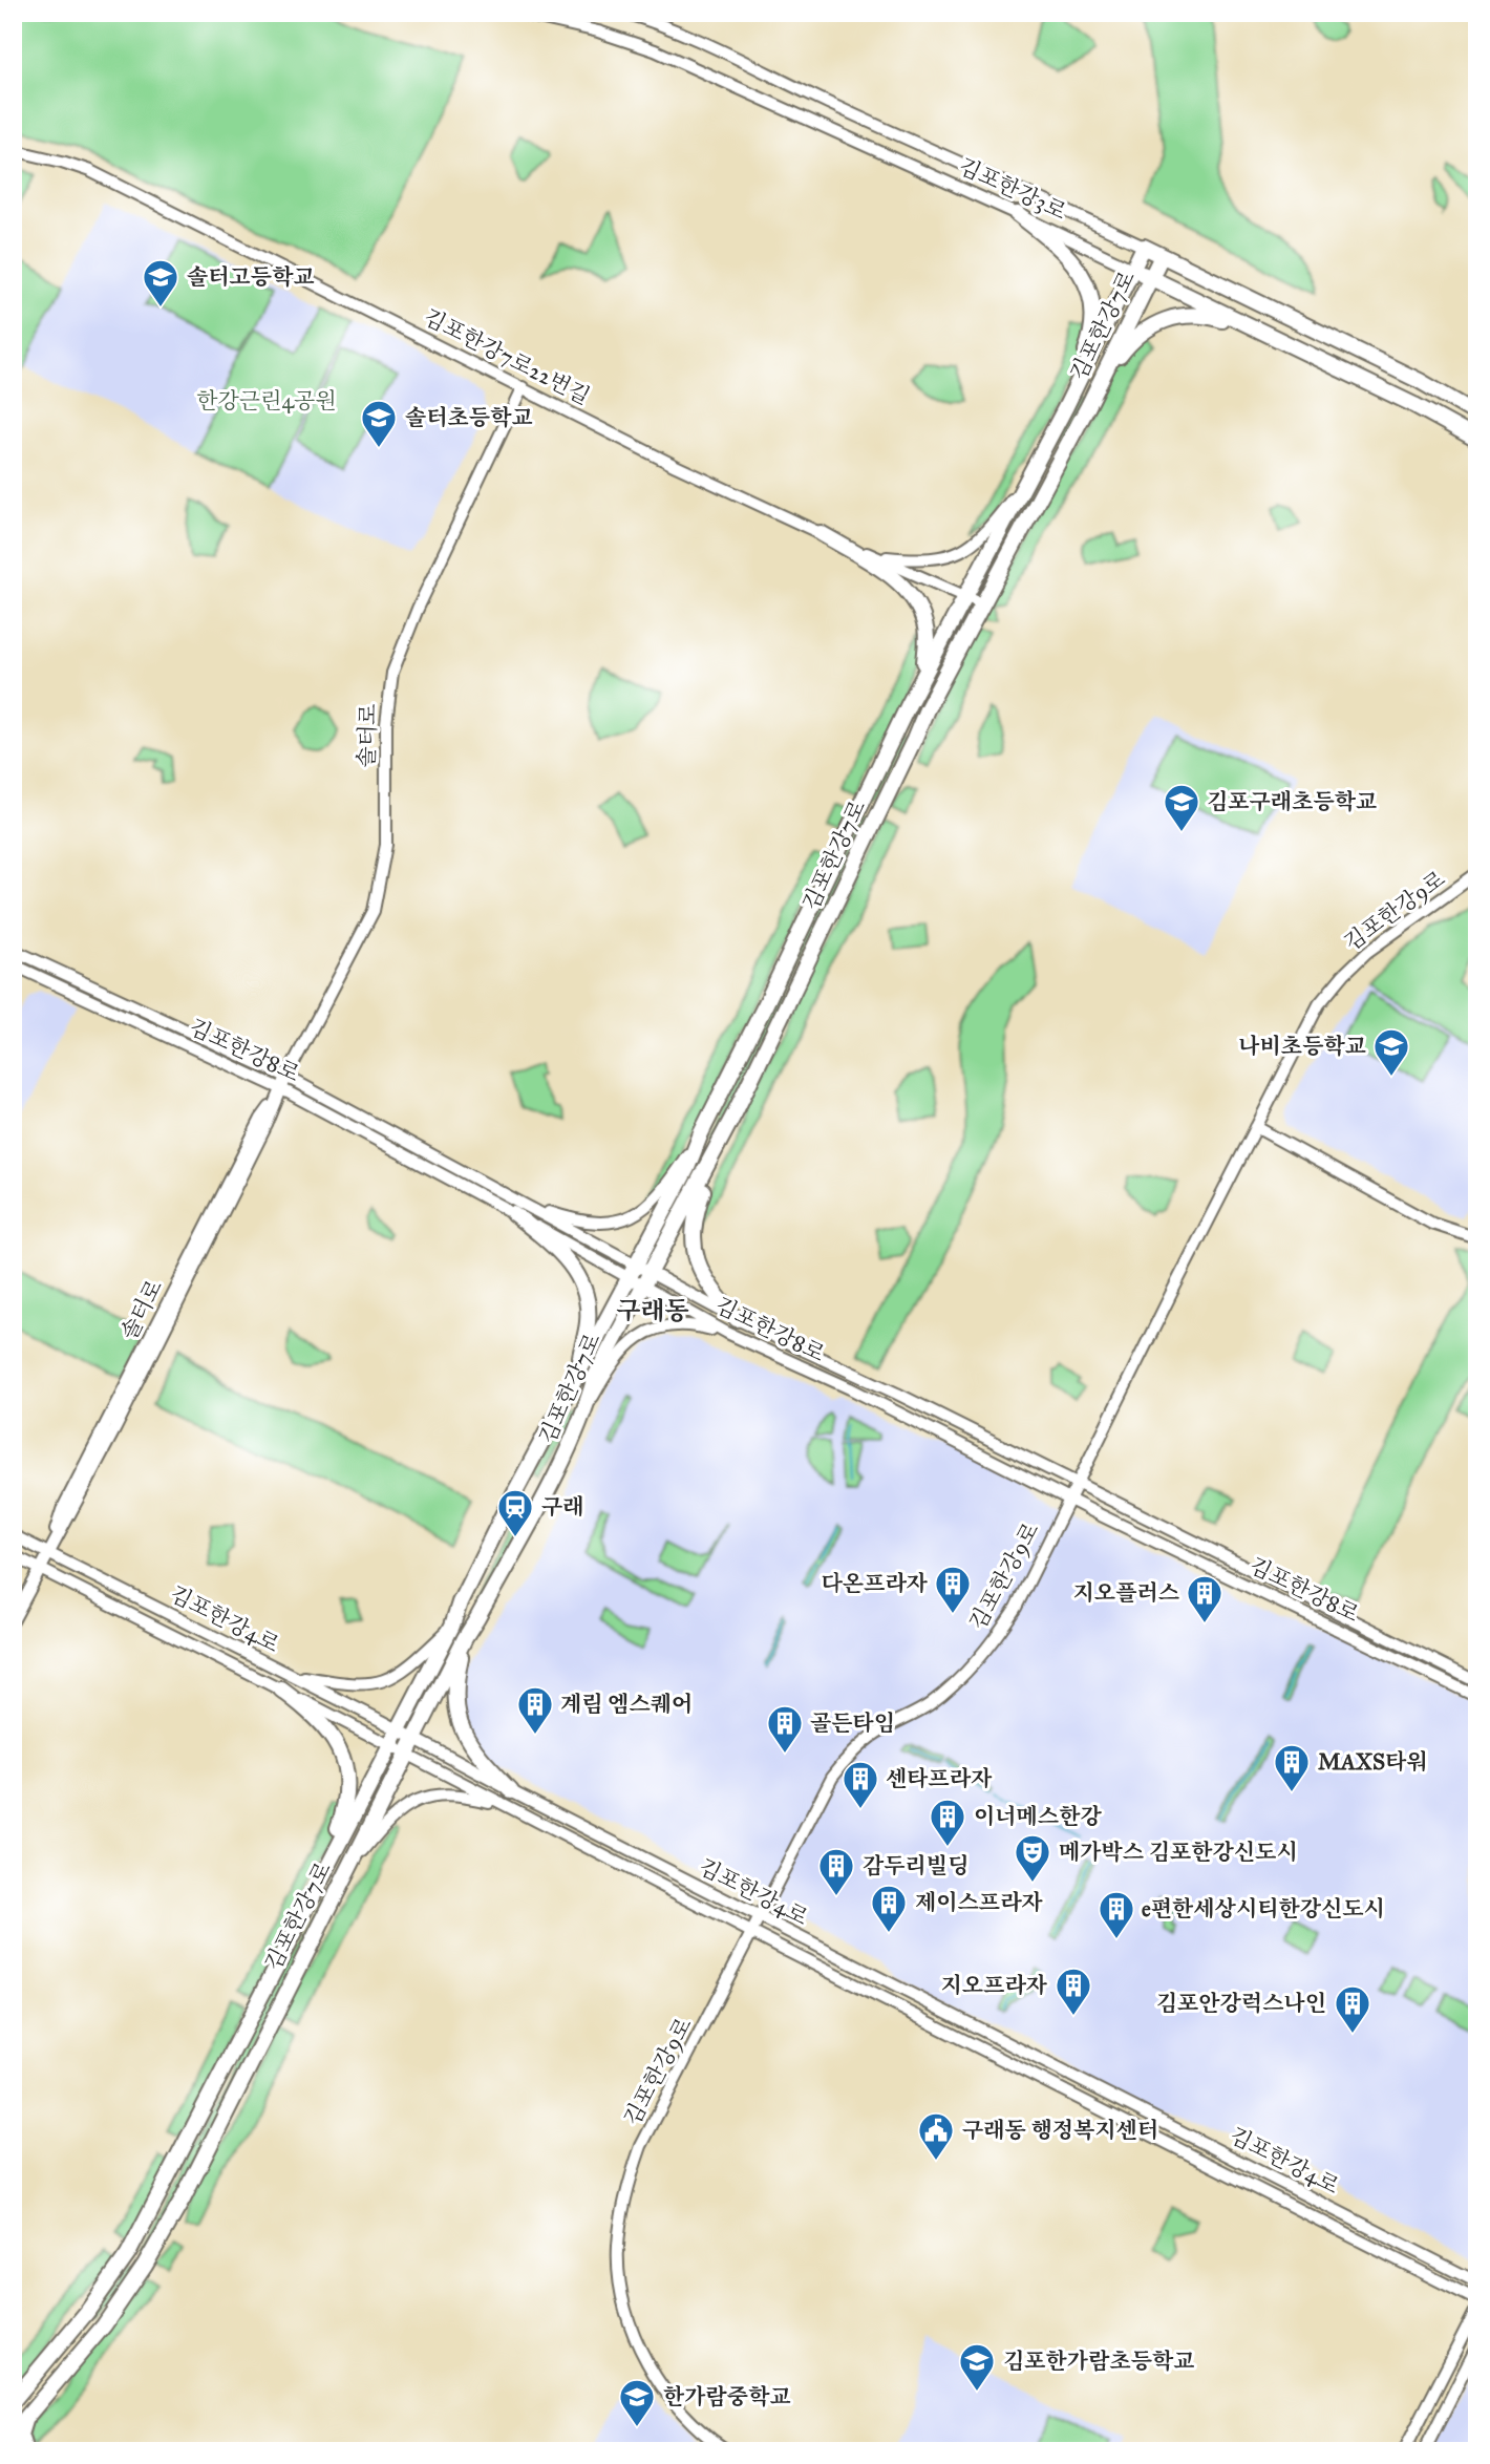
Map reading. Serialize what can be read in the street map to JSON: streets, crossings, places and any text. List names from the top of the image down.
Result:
{
  "streets": {
    "main road": ["김포한강3로", "김포한강7로"],
    "street": [
      "김포한강7로22번길",
      "솔터로",
      "김포한강9로",
      "김포한강8로",
      "김포한강4로"
    ]
  },
  "crossings": [
    ["김포한강3로", "김포한강7로"],
    ["김포한강7로", "김포한강7로22번길"],
    ["김포한강7로", "김포한강8로"],
    ["김포한강7로", "김포한강4로"],
    ["김포한강7로22번길", "솔터로"],
    ["솔터로", "김포한강8로"],
    ["솔터로", "김포한강4로"],
    ["김포한강9로", "김포한강8로"],
    ["김포한강9로", "김포한강4로"]
  ],
  "districts": ["구래동"],
  "parks": ["한강근린4공원"],
  "places": {
    "school or university": [
      "솔터고등학교",
      "솔터초등학교",
      "김포구래초등학교",
      "나비초등학교",
      "김포한가람초등학교",
      "한가람중학교"
    ],
    "station": ["구래"],
    "building": [
      "다온프라자",
      "지오플러스",
      "계림 엠스퀘어",
      "골든타임",
      "MAXS타워",
      "센타프라자",
      "이너메스한강",
      "감두리빌딩",
      "제이스프라자",
      "e편한세상시티한강신도시",
      "지오프라자",
      "김포안강럭스나인"
    ],
    "theatre": ["메가박스 김포한강신도시"],
    "public building": ["구래동 행정복지센터"]
  }
}
